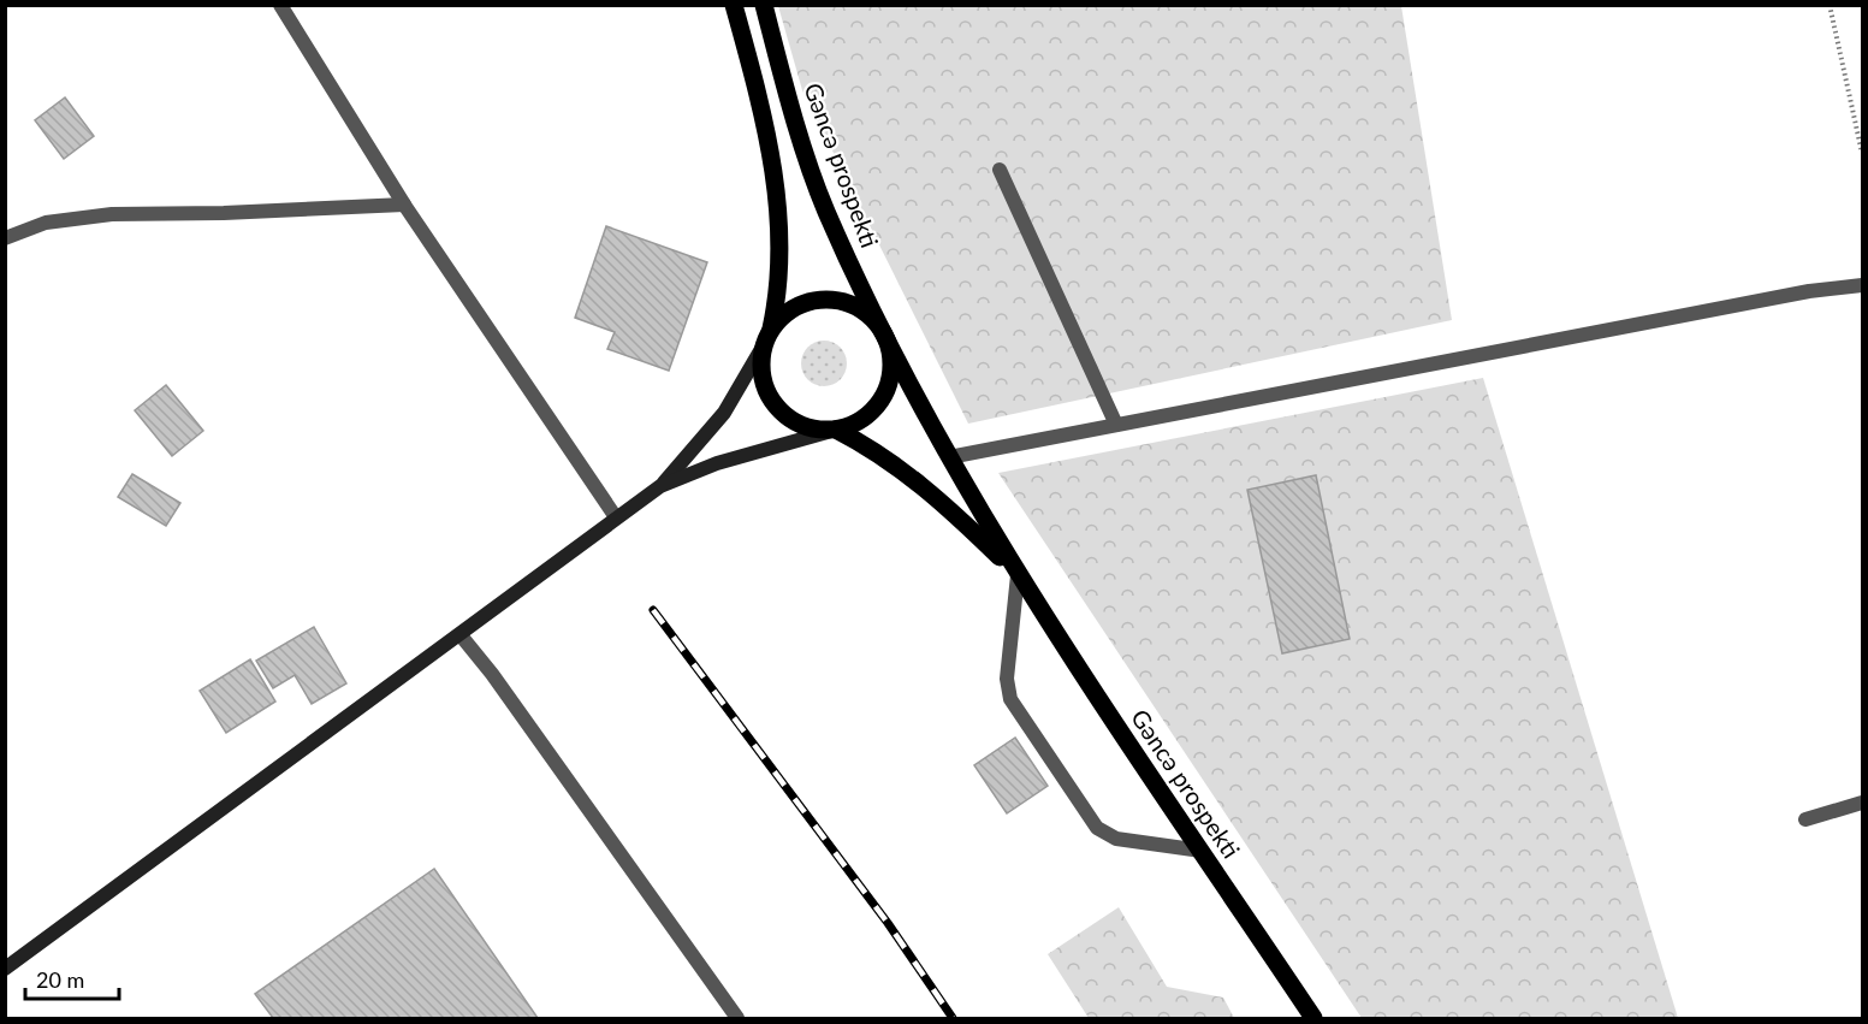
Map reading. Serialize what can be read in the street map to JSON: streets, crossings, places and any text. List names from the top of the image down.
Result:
{
  "streets": {
    "main road": ["Gəncə prospekti"]
  },
  "scale_bar": "20 m"
}
